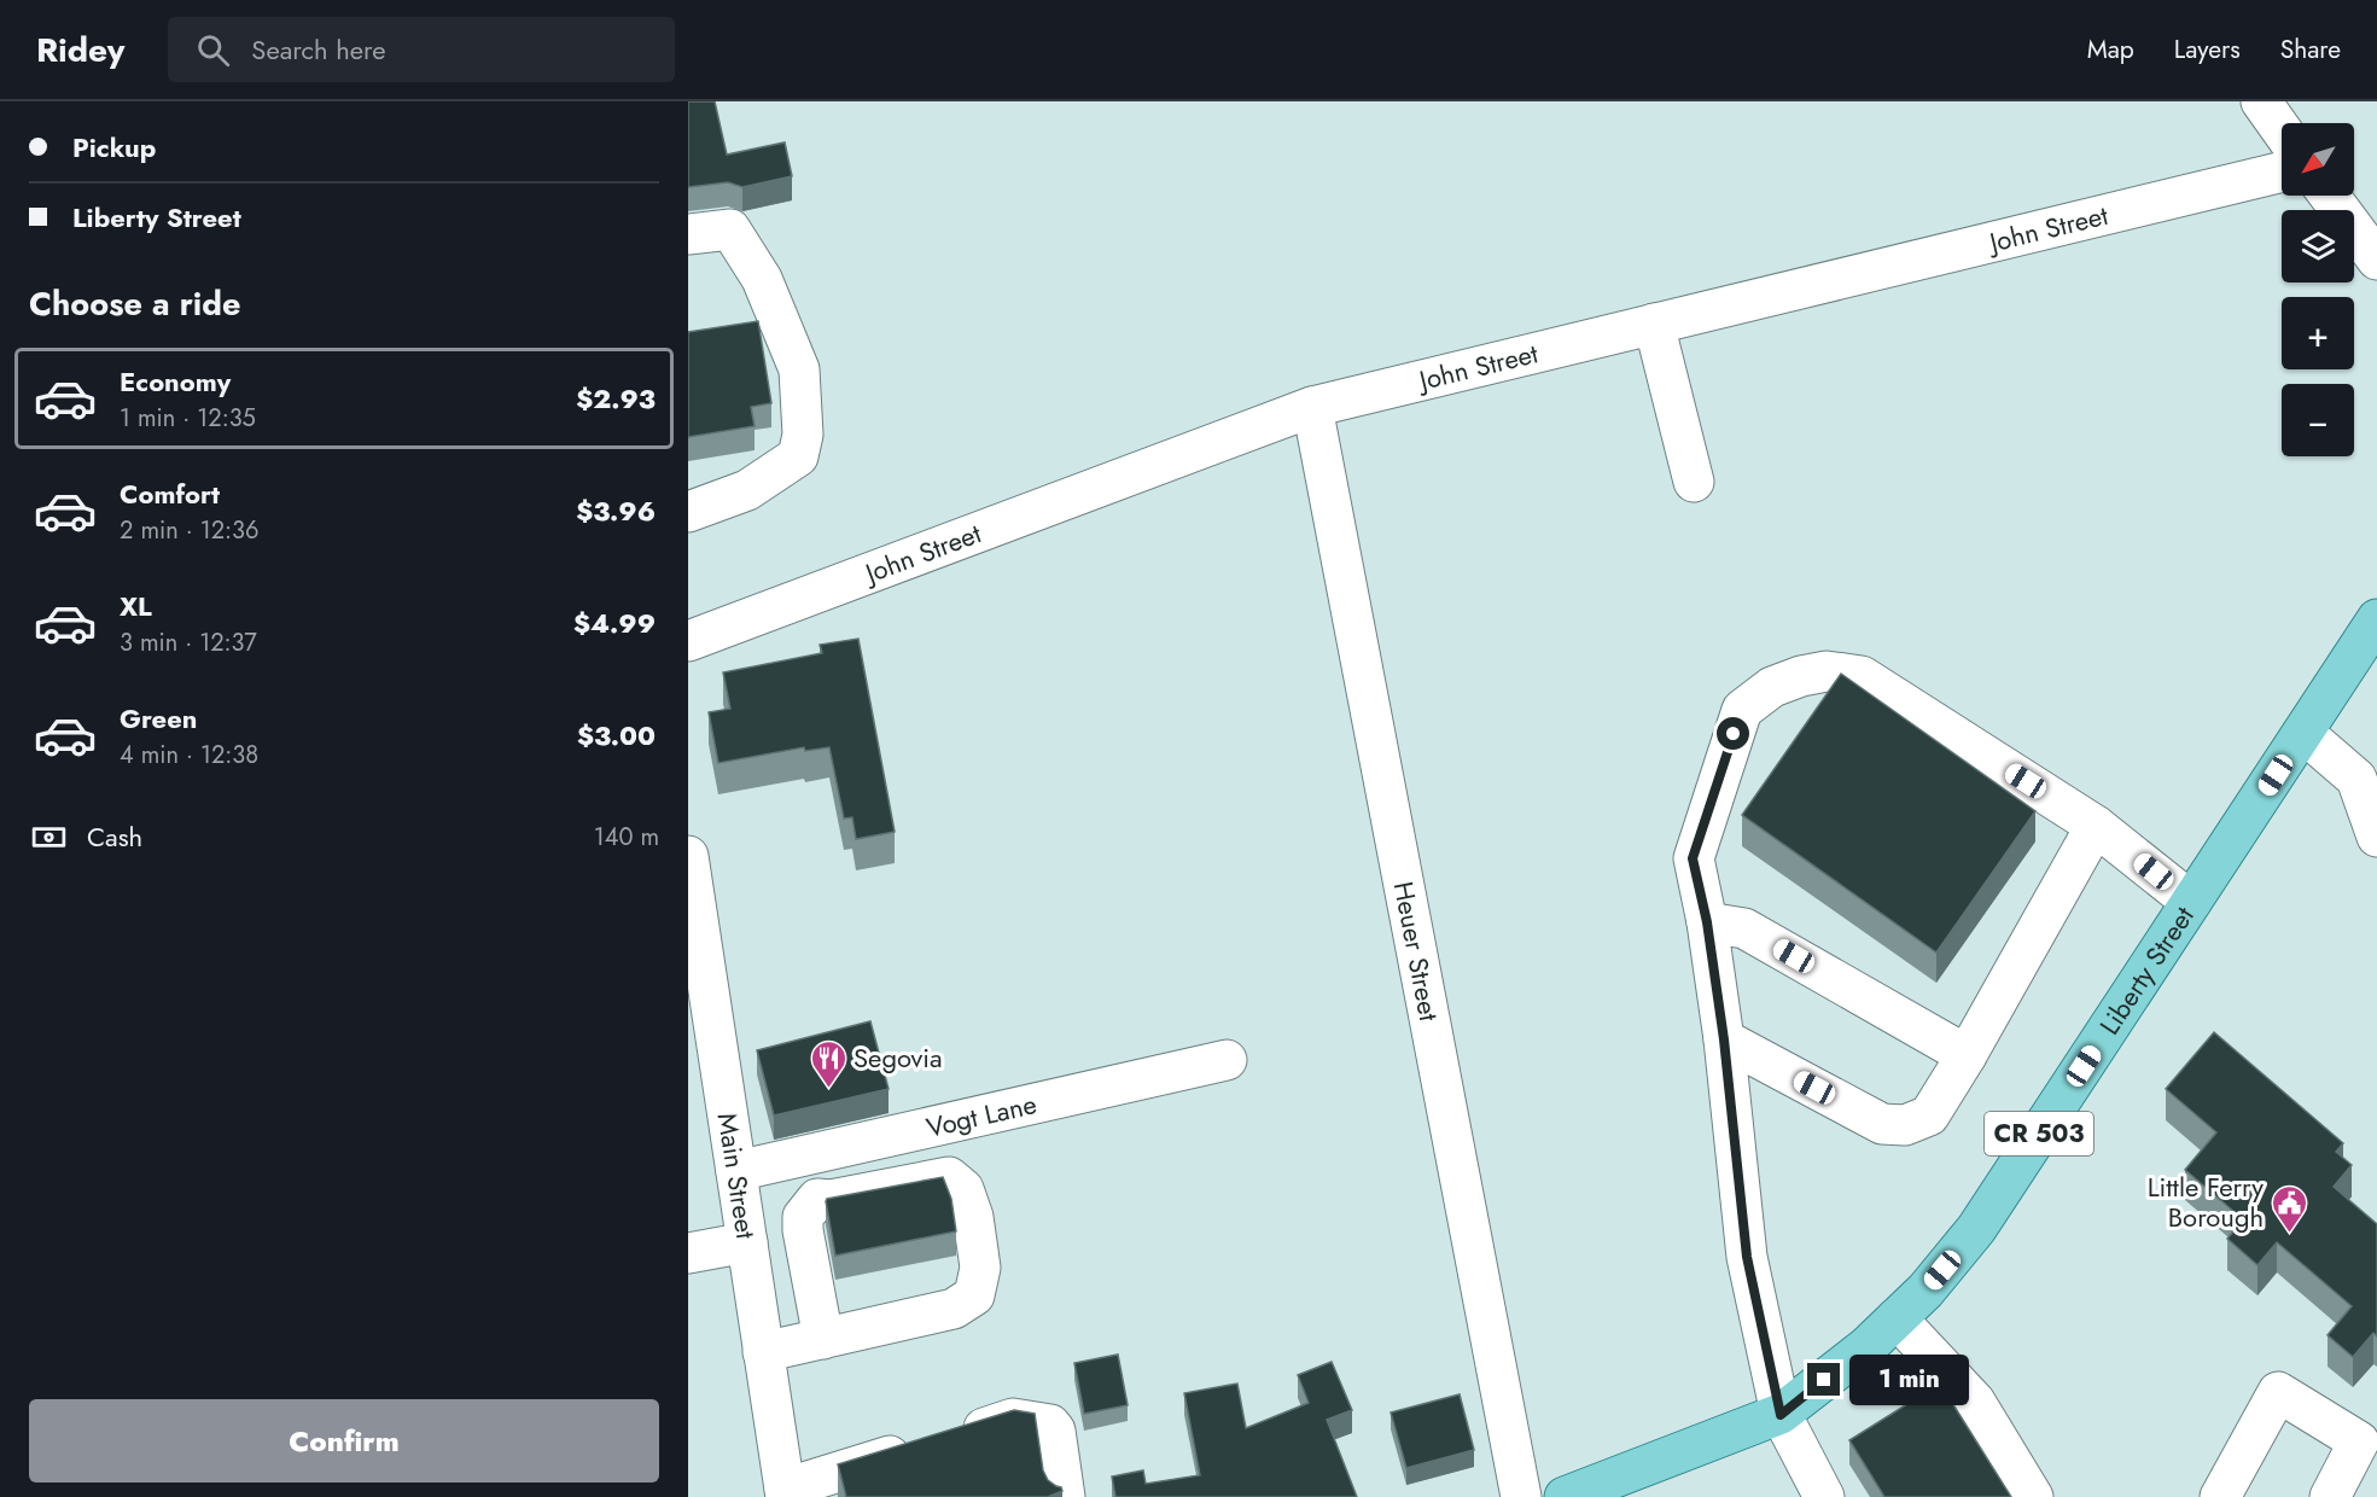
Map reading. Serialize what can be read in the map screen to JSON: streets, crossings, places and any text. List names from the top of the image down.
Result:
{
  "streets": {
    "main road": ["Liberty Street", "CR 503"],
    "street": [
      "John Street",
      "Heuer Street",
      "Vogt Lane",
      "Main Street"
    ]
  },
  "crossings": [
    ["John Street", "Heuer Street"],
    ["Vogt Lane", "Main Street"]
  ],
  "places": {
    "restaurant": ["Segovia"],
    "public building": ["Little Ferry Borough"]
  },
  "north": "bottom left",
  "page": {
    "header": "Ridey",
    "search": "Search here",
    "nav": ["Map", "Layers", "Share"],
    "banner": ["Pickup", "Liberty Street"],
    "map_buttons": ["+", "−"],
    "heading": "Choose a ride",
    "list": [
      {
        "name": "Economy",
        "note": "1 min · 12:35",
        "value": "$2.93"
      },
      {
        "name": "Comfort",
        "note": "2 min · 12:36",
        "value": "$3.96"
      },
      {
        "name": "XL",
        "note": "3 min · 12:37",
        "value": "$4.99"
      },
      {
        "name": "Green",
        "note": "4 min · 12:38",
        "value": "$3.00"
      }
    ],
    "pay": ["Cash", "140 m"],
    "bubble": "1 min",
    "buttons": "Confirm"
  }
}
